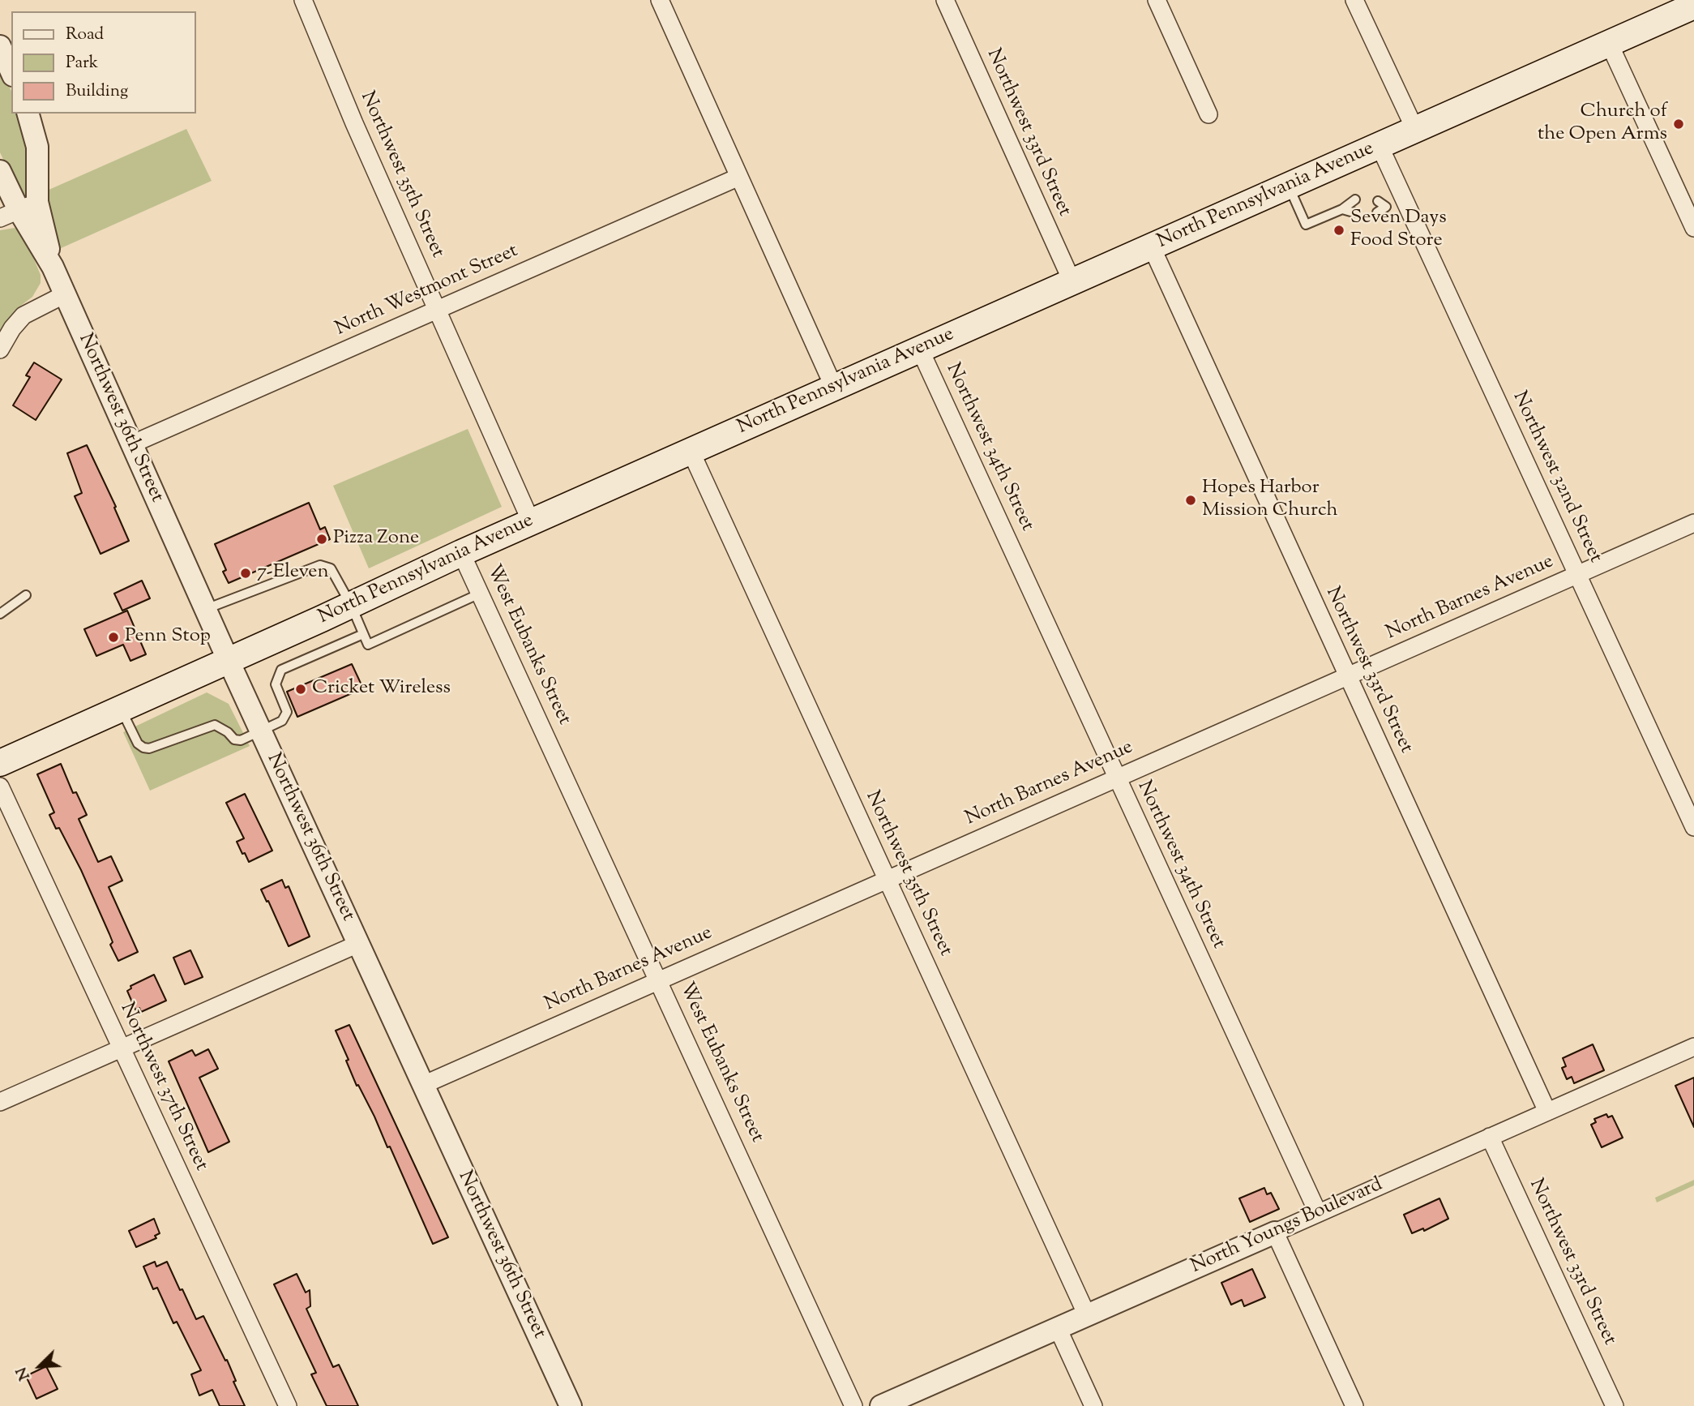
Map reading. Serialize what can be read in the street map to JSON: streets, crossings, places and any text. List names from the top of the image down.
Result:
{
  "streets": {
    "main road": ["North Pennsylvania Avenue"],
    "street": [
      "Northwest 33rd Street",
      "Northwest 35th Street",
      "North Westmont Street",
      "Northwest 36th Street",
      "Northwest 34th Street",
      "Northwest 32nd Street",
      "North Barnes Avenue",
      "West Eubanks Street",
      "Northwest 37th Street",
      "North Youngs Boulevard"
    ]
  },
  "crossings": [
    ["Northwest 33rd Street", "North Pennsylvania Avenue"],
    ["Northwest 33rd Street", "North Barnes Avenue"],
    ["Northwest 33rd Street", "North Youngs Boulevard"],
    ["Northwest 35th Street", "North Pennsylvania Avenue"],
    ["Northwest 35th Street", "North Westmont Street"],
    ["Northwest 35th Street", "North Barnes Avenue"],
    ["Northwest 35th Street", "North Youngs Boulevard"],
    ["North Pennsylvania Avenue", "Northwest 36th Street"],
    ["North Pennsylvania Avenue", "Northwest 34th Street"],
    ["North Pennsylvania Avenue", "Northwest 32nd Street"],
    ["North Pennsylvania Avenue", "West Eubanks Street"],
    ["North Westmont Street", "Northwest 36th Street"],
    ["Northwest 36th Street", "North Barnes Avenue"],
    ["Northwest 34th Street", "North Barnes Avenue"],
    ["Northwest 34th Street", "North Youngs Boulevard"],
    ["Northwest 32nd Street", "North Barnes Avenue"],
    ["North Barnes Avenue", "West Eubanks Street"]
  ],
  "places": [
    "Church of the Open Arms",
    "Seven Days Food Store",
    "Hopes Harbor Mission Church",
    "Pizza Zone",
    "7-Eleven",
    "Penn Stop",
    "Cricket Wireless"
  ],
  "legend": ["Road", "Park", "Building"],
  "north": "bottom left"
}
